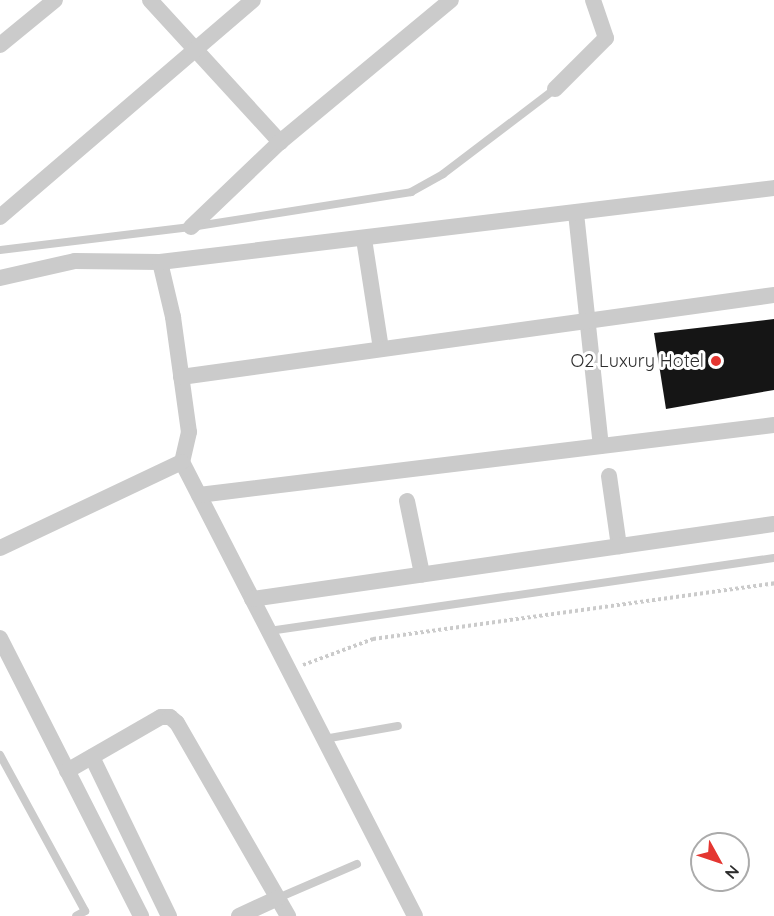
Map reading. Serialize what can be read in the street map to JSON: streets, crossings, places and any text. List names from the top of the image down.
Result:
{
  "places": ["O2 Luxury Hotel"],
  "north": "bottom right"
}
